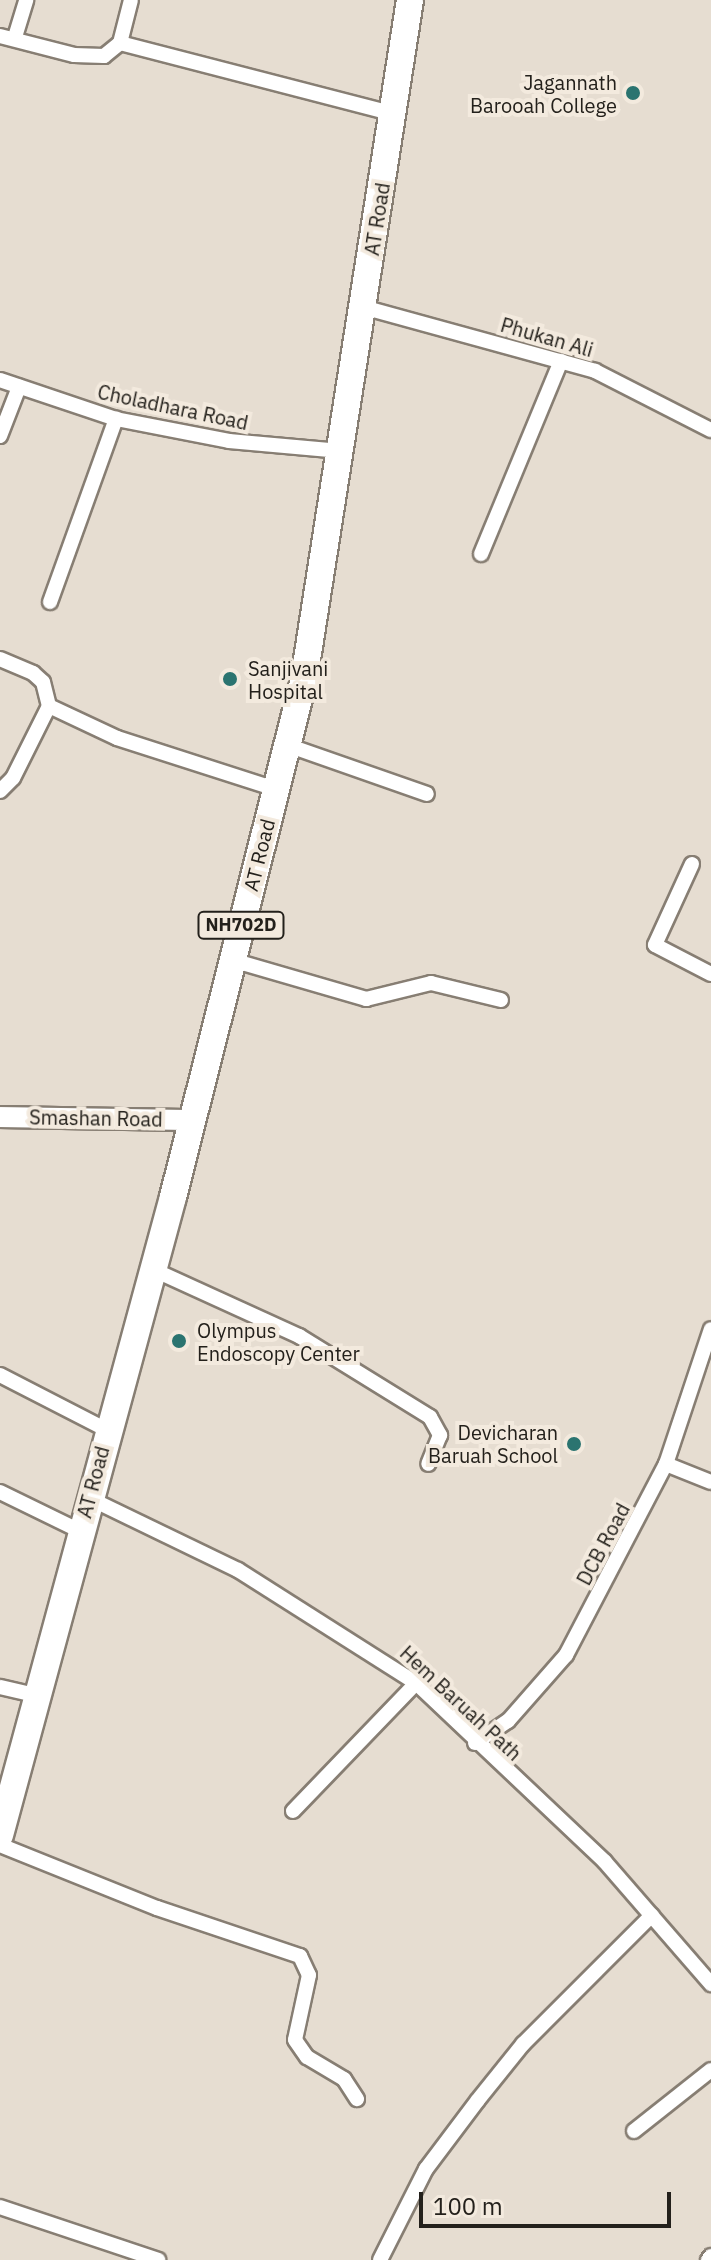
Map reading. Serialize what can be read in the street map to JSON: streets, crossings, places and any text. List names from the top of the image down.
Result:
{
  "streets": {
    "highway": ["AT Road", "NH702D"],
    "street": [
      "Phukan Ali",
      "Choladhara Road",
      "Smashan Road",
      "DCB Road",
      "Hem Baruah Path"
    ]
  },
  "crossings": [
    ["AT Road", "Phukan Ali"],
    ["AT Road", "Choladhara Road"],
    ["AT Road", "Smashan Road"],
    ["AT Road", "Hem Baruah Path"],
    ["DCB Road", "Hem Baruah Path"]
  ],
  "places": [
    "Jagannath Barooah College",
    "Sanjivani Hospital",
    "Olympus Endoscopy Center",
    "Devicharan Baruah School"
  ],
  "scale_bar": "100 m"
}
